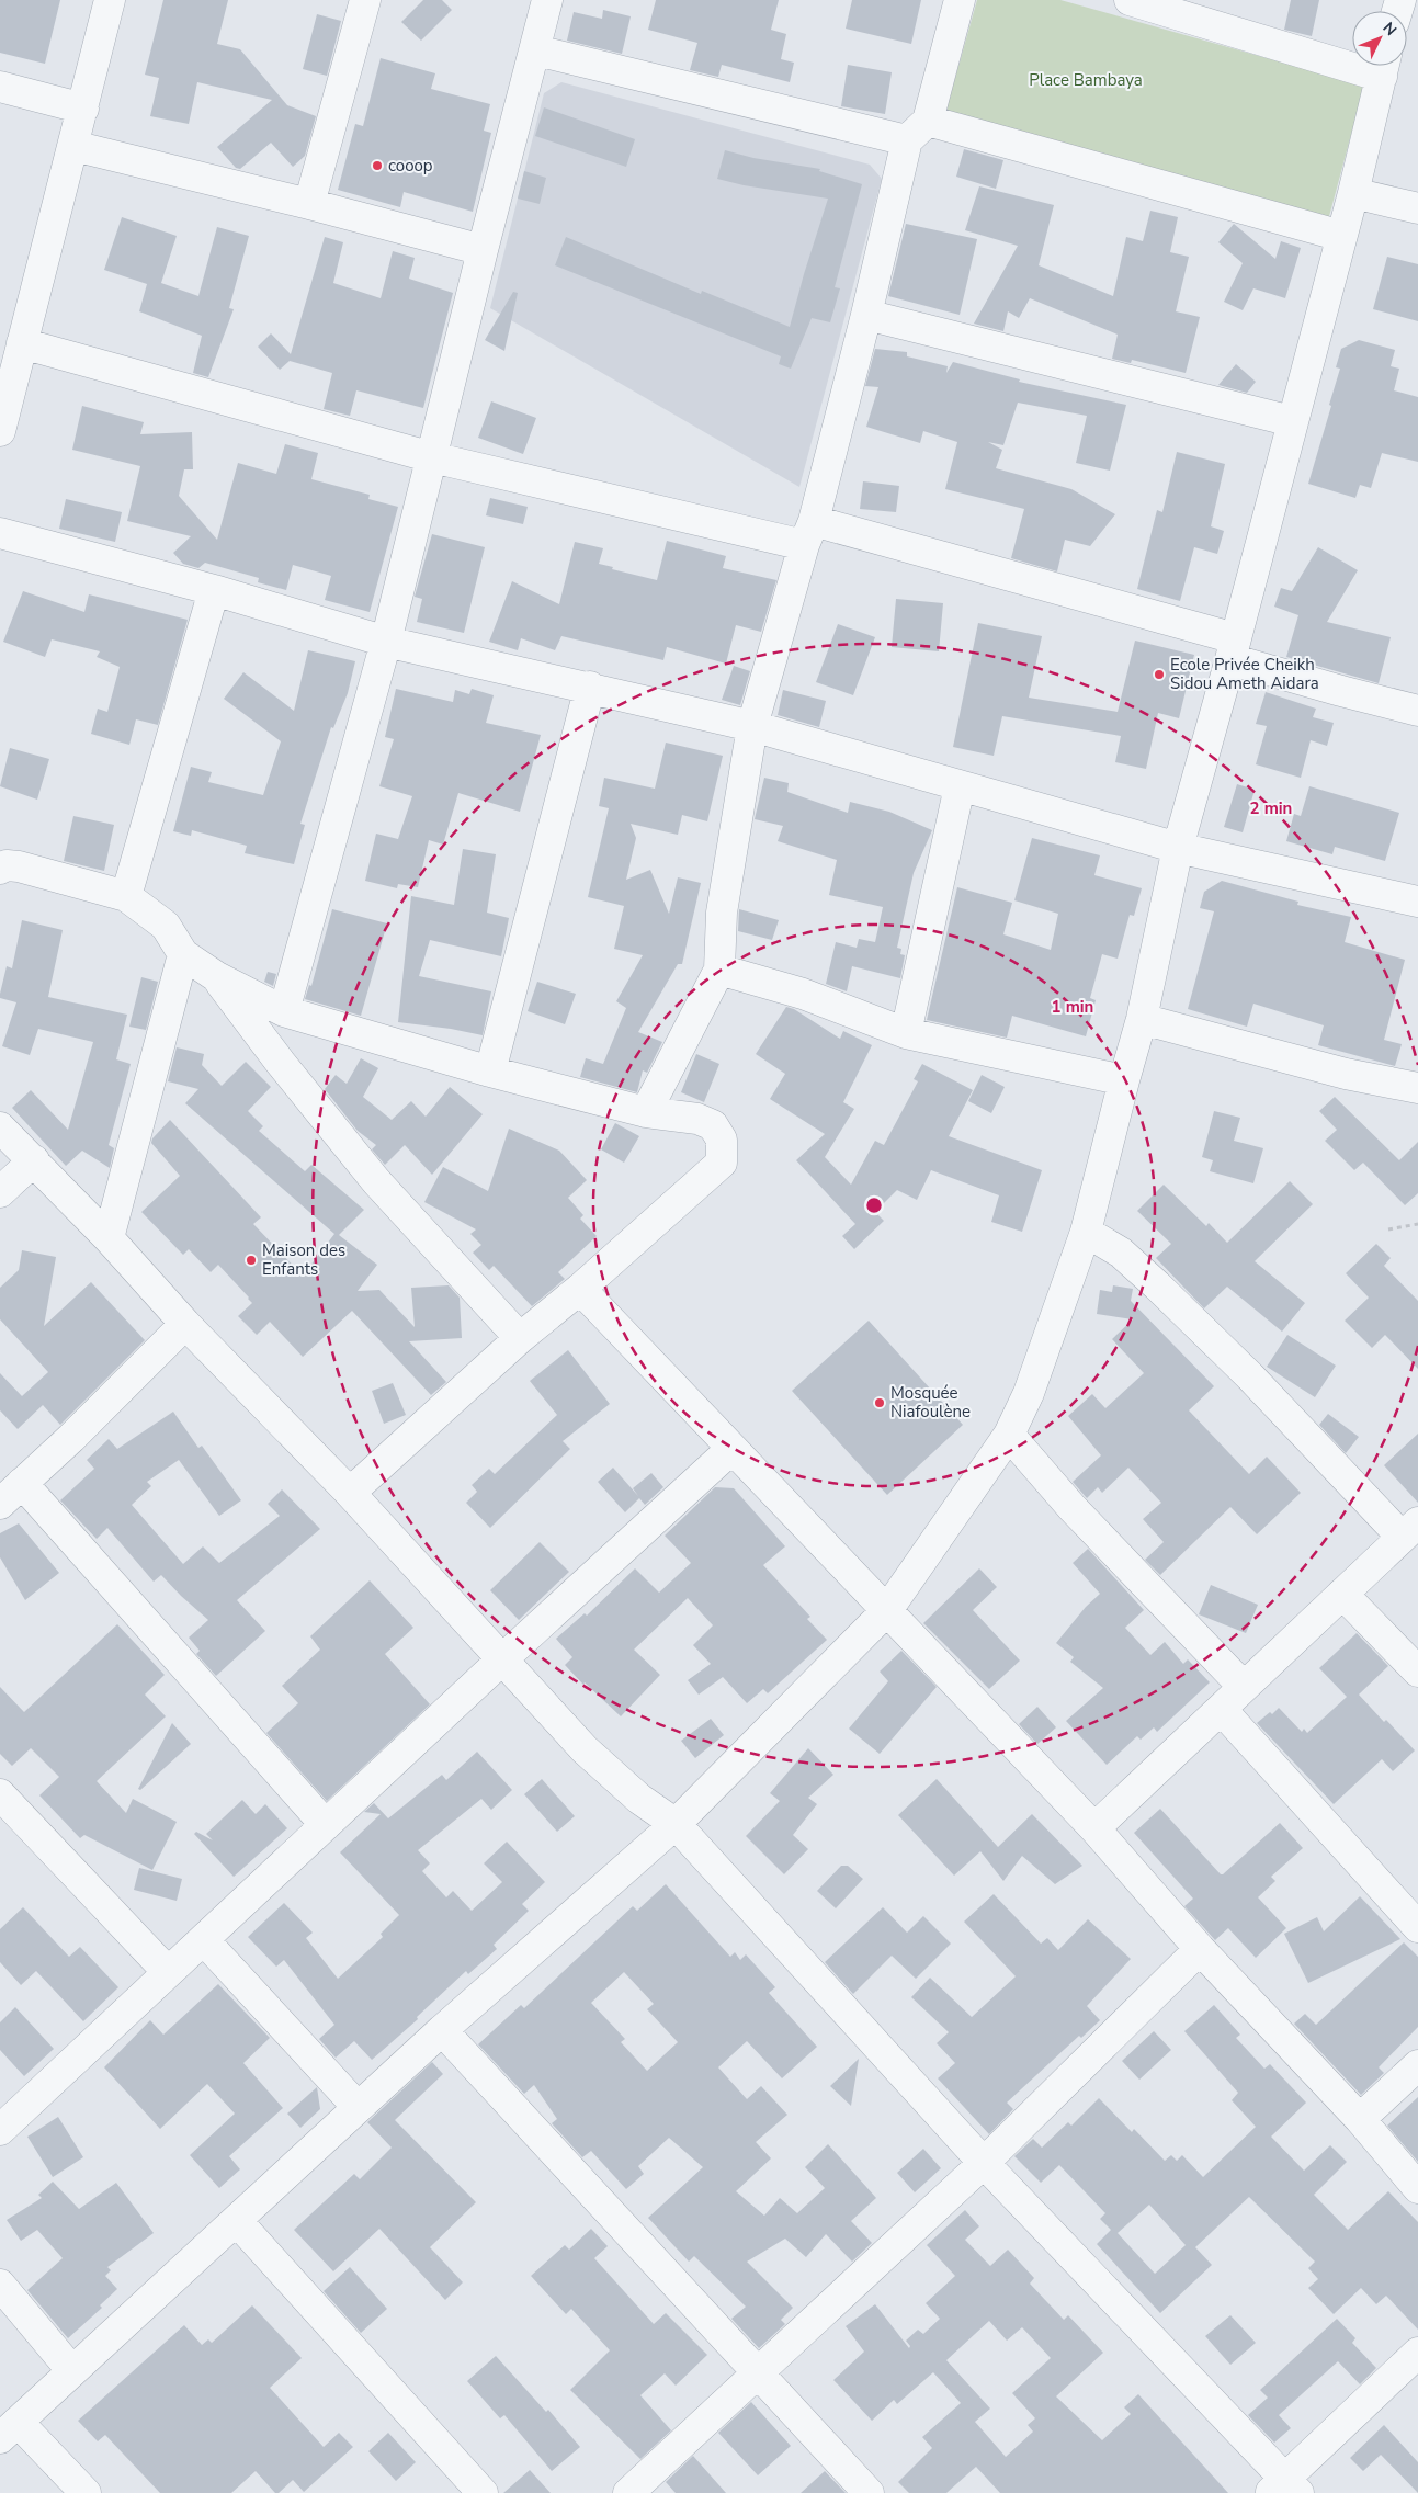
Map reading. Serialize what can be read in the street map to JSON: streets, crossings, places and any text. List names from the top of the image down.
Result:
{
  "parks": ["Place Bambaya"],
  "places": [
    "cooop",
    "Ecole Privée Cheikh Sidou Ameth Aidara",
    "Maison des Enfants",
    "Mosquée Niafoulène"
  ],
  "north": "top right",
  "rings": ["2 min", "1 min"]
}
